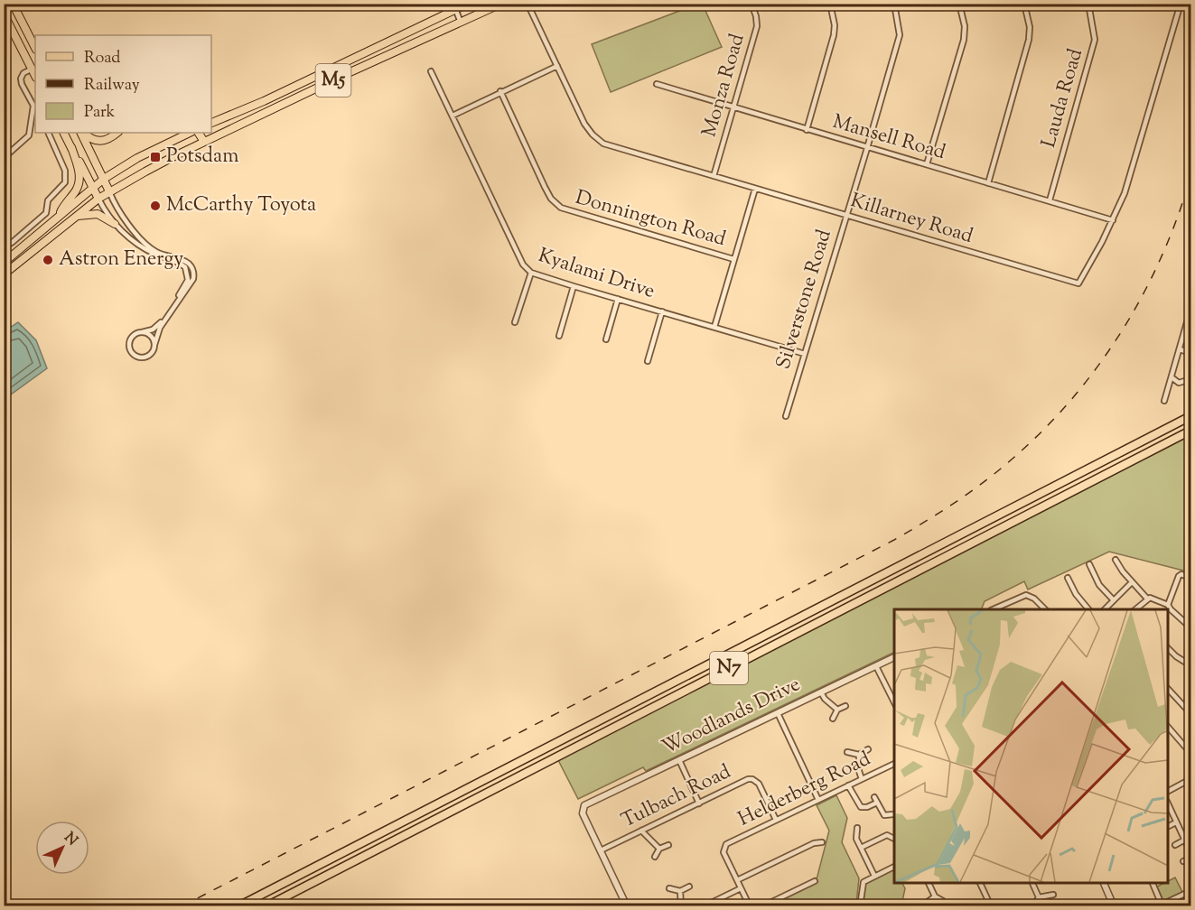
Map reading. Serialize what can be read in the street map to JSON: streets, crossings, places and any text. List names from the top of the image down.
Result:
{
  "streets": {
    "highway": ["N7"],
    "main road": ["M5"],
    "street": [
      "Monza Road",
      "Lauda Road",
      "Mansell Road",
      "Donnington Road",
      "Killarney Road",
      "Kyalami Drive",
      "Silverstone Road",
      "Woodlands Drive",
      "Helderberg Road",
      "Tulbach Road"
    ]
  },
  "crossings": [
    ["Monza Road", "Mansell Road"],
    ["Monza Road", "Killarney Road"],
    ["Lauda Road", "Mansell Road"],
    ["Mansell Road", "Killarney Road"],
    ["Mansell Road", "Silverstone Road"],
    ["Killarney Road", "Silverstone Road"],
    ["Kyalami Drive", "Silverstone Road"],
    ["Woodlands Drive", "Tulbach Road"],
    ["Helderberg Road", "Tulbach Road"]
  ],
  "places": {
    "transit": ["Potsdam"],
    "other": ["McCarthy Toyota", "Astron Energy"]
  },
  "legend": ["Road", "Railway", "Park"],
  "north": "top right"
}
